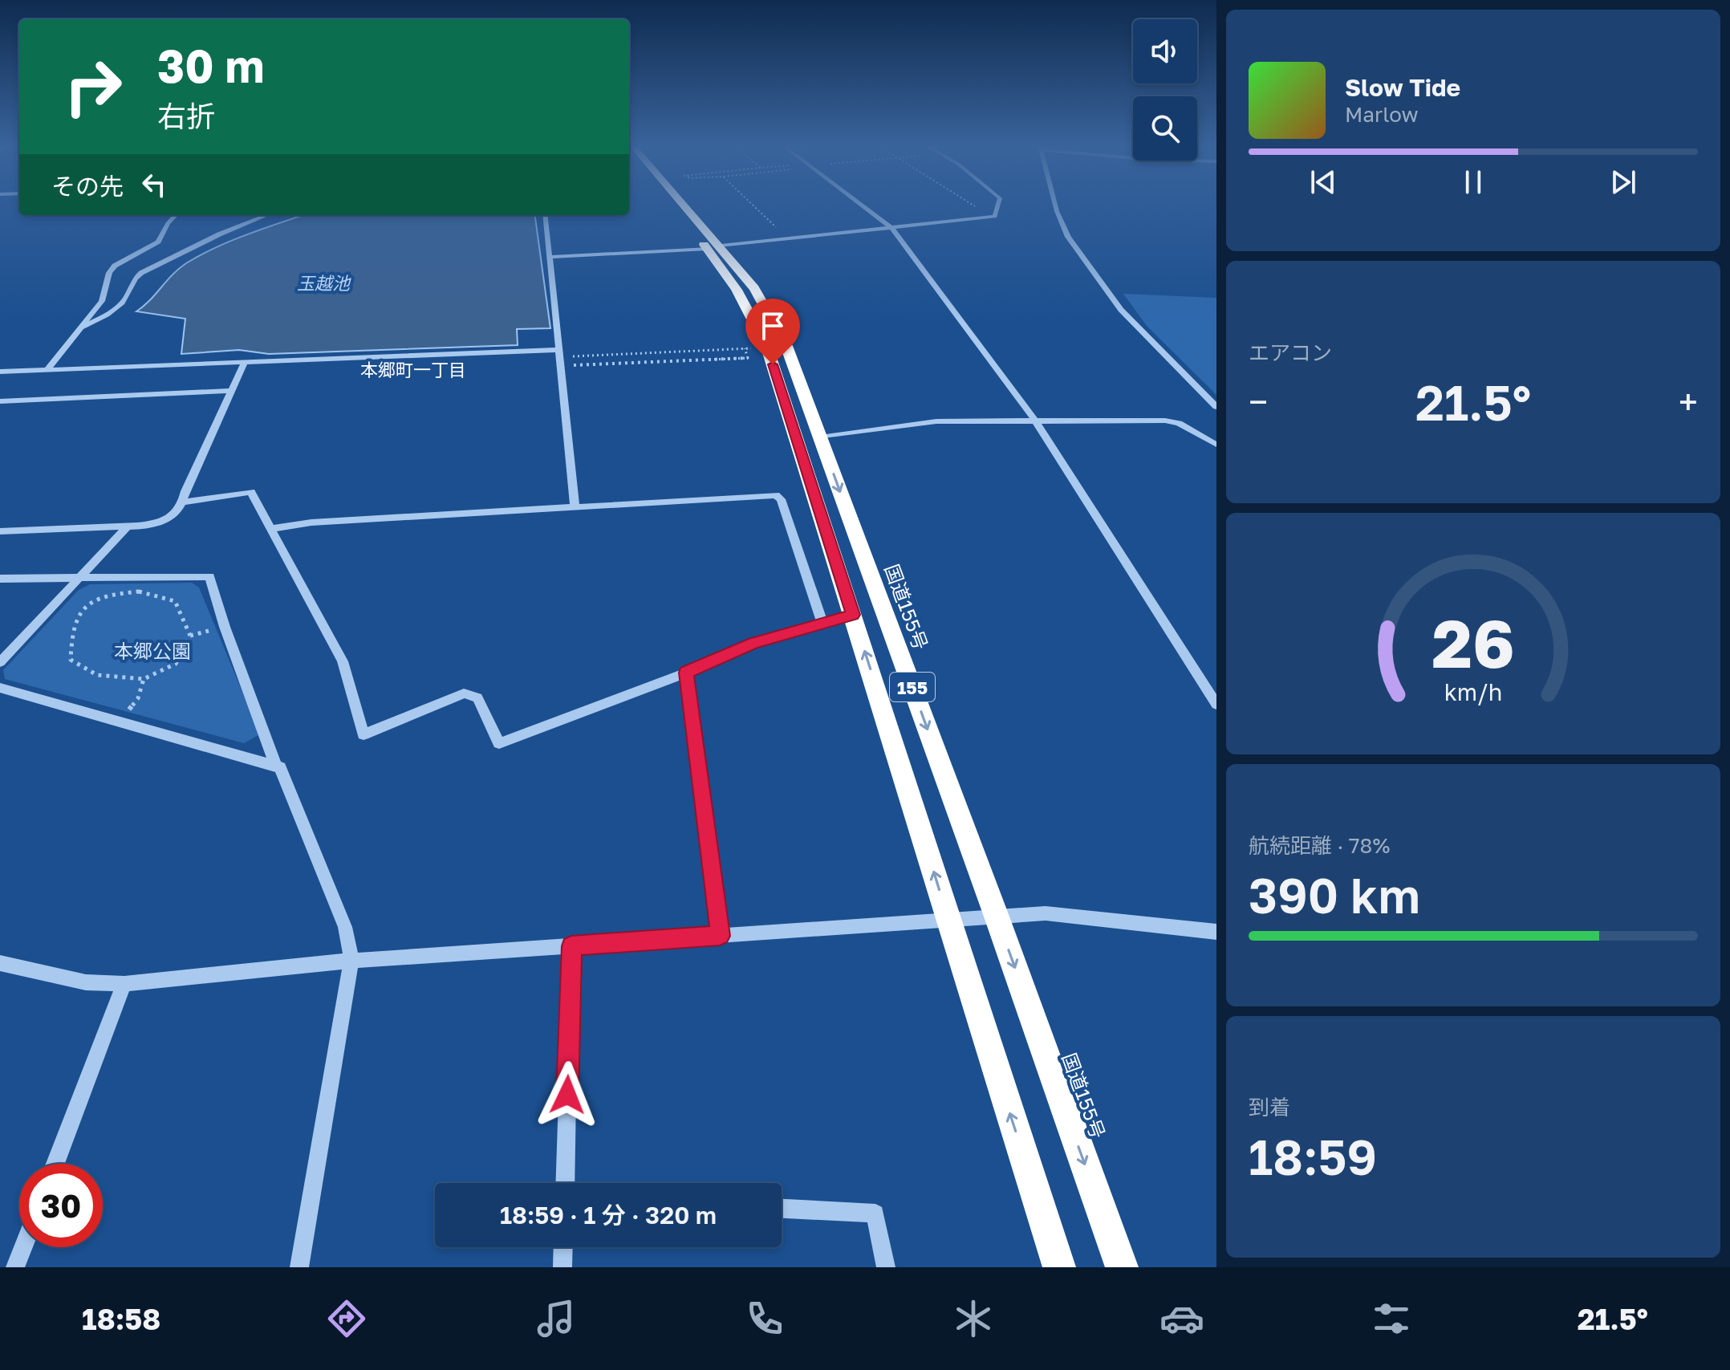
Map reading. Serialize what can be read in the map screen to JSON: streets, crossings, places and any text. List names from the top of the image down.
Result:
{
  "streets": {
    "highway": ["国道155号", "155"]
  },
  "districts": ["本郷町一丁目"],
  "water": ["玉越池"],
  "parks": ["本郷公園"],
  "page": {
    "turn": ["30 m", "右折"],
    "song": ["Slow Tide", "Marlow"],
    "then": "その先",
    "tile": [
      "エアコン",
      ["航続距離 · 78%", "390 km"],
      ["到着", "18:59"]
    ],
    "heat": ["−", "21.5°", "+"],
    "limit": "30",
    "trip": "18:59 · 1 分 · 320 m",
    "tabs": ["18:58", "21.5°"],
    "gauge": ["26", "km/h"]
  }
}
